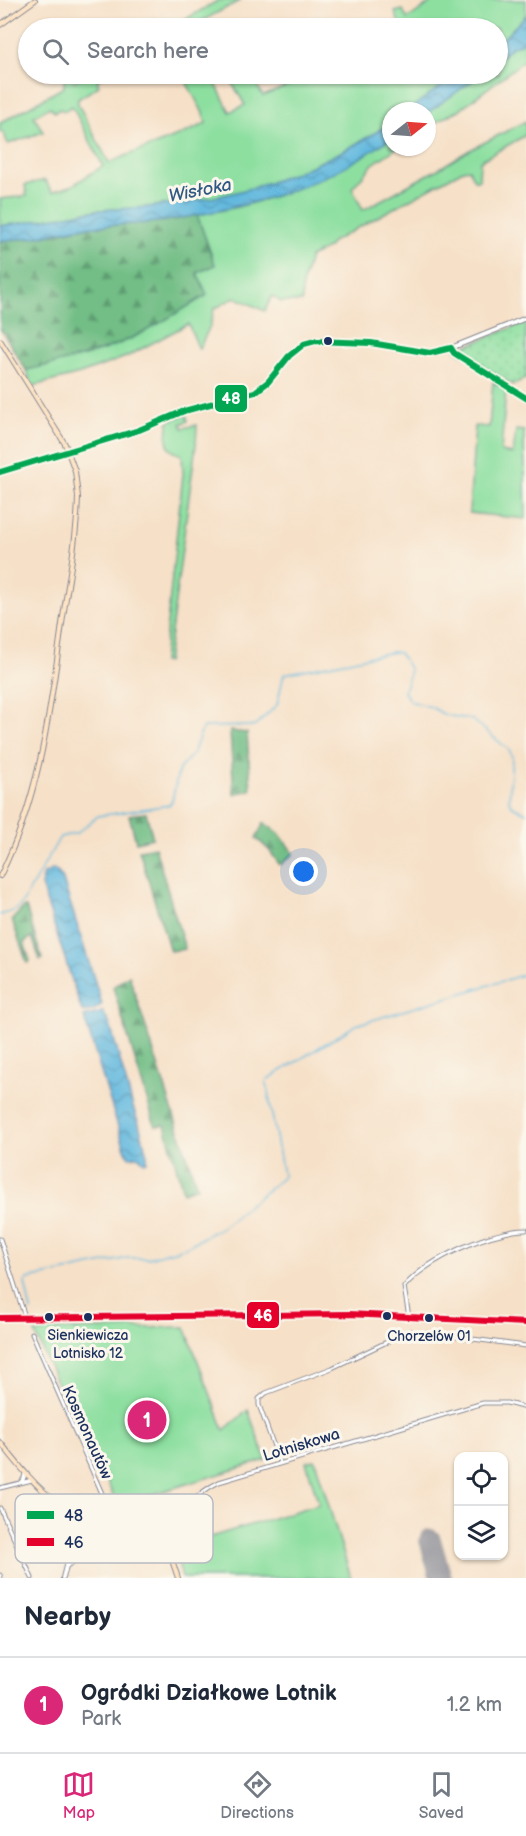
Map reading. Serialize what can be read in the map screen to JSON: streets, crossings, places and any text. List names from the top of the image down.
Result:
{
  "streets": {
    "street": ["Kosmonautów", "Lotniskowa"]
  },
  "water": ["Wisłoka"],
  "places": ["Sienkiewicza Lotnisko 12", "Chorzelów 01"],
  "lines": ["transit line 48", "transit line 46"],
  "legend": ["48", "46"],
  "north": "right",
  "page": {
    "search": "Search here",
    "pins": "1",
    "heading": "Nearby",
    "list": [
      {
        "mark": "1",
        "name": "Ogródki Działkowe Lotnik",
        "note": "Park",
        "value": "1.2 km"
      }
    ],
    "nav": ["Map", "Directions", "Saved"]
  }
}
